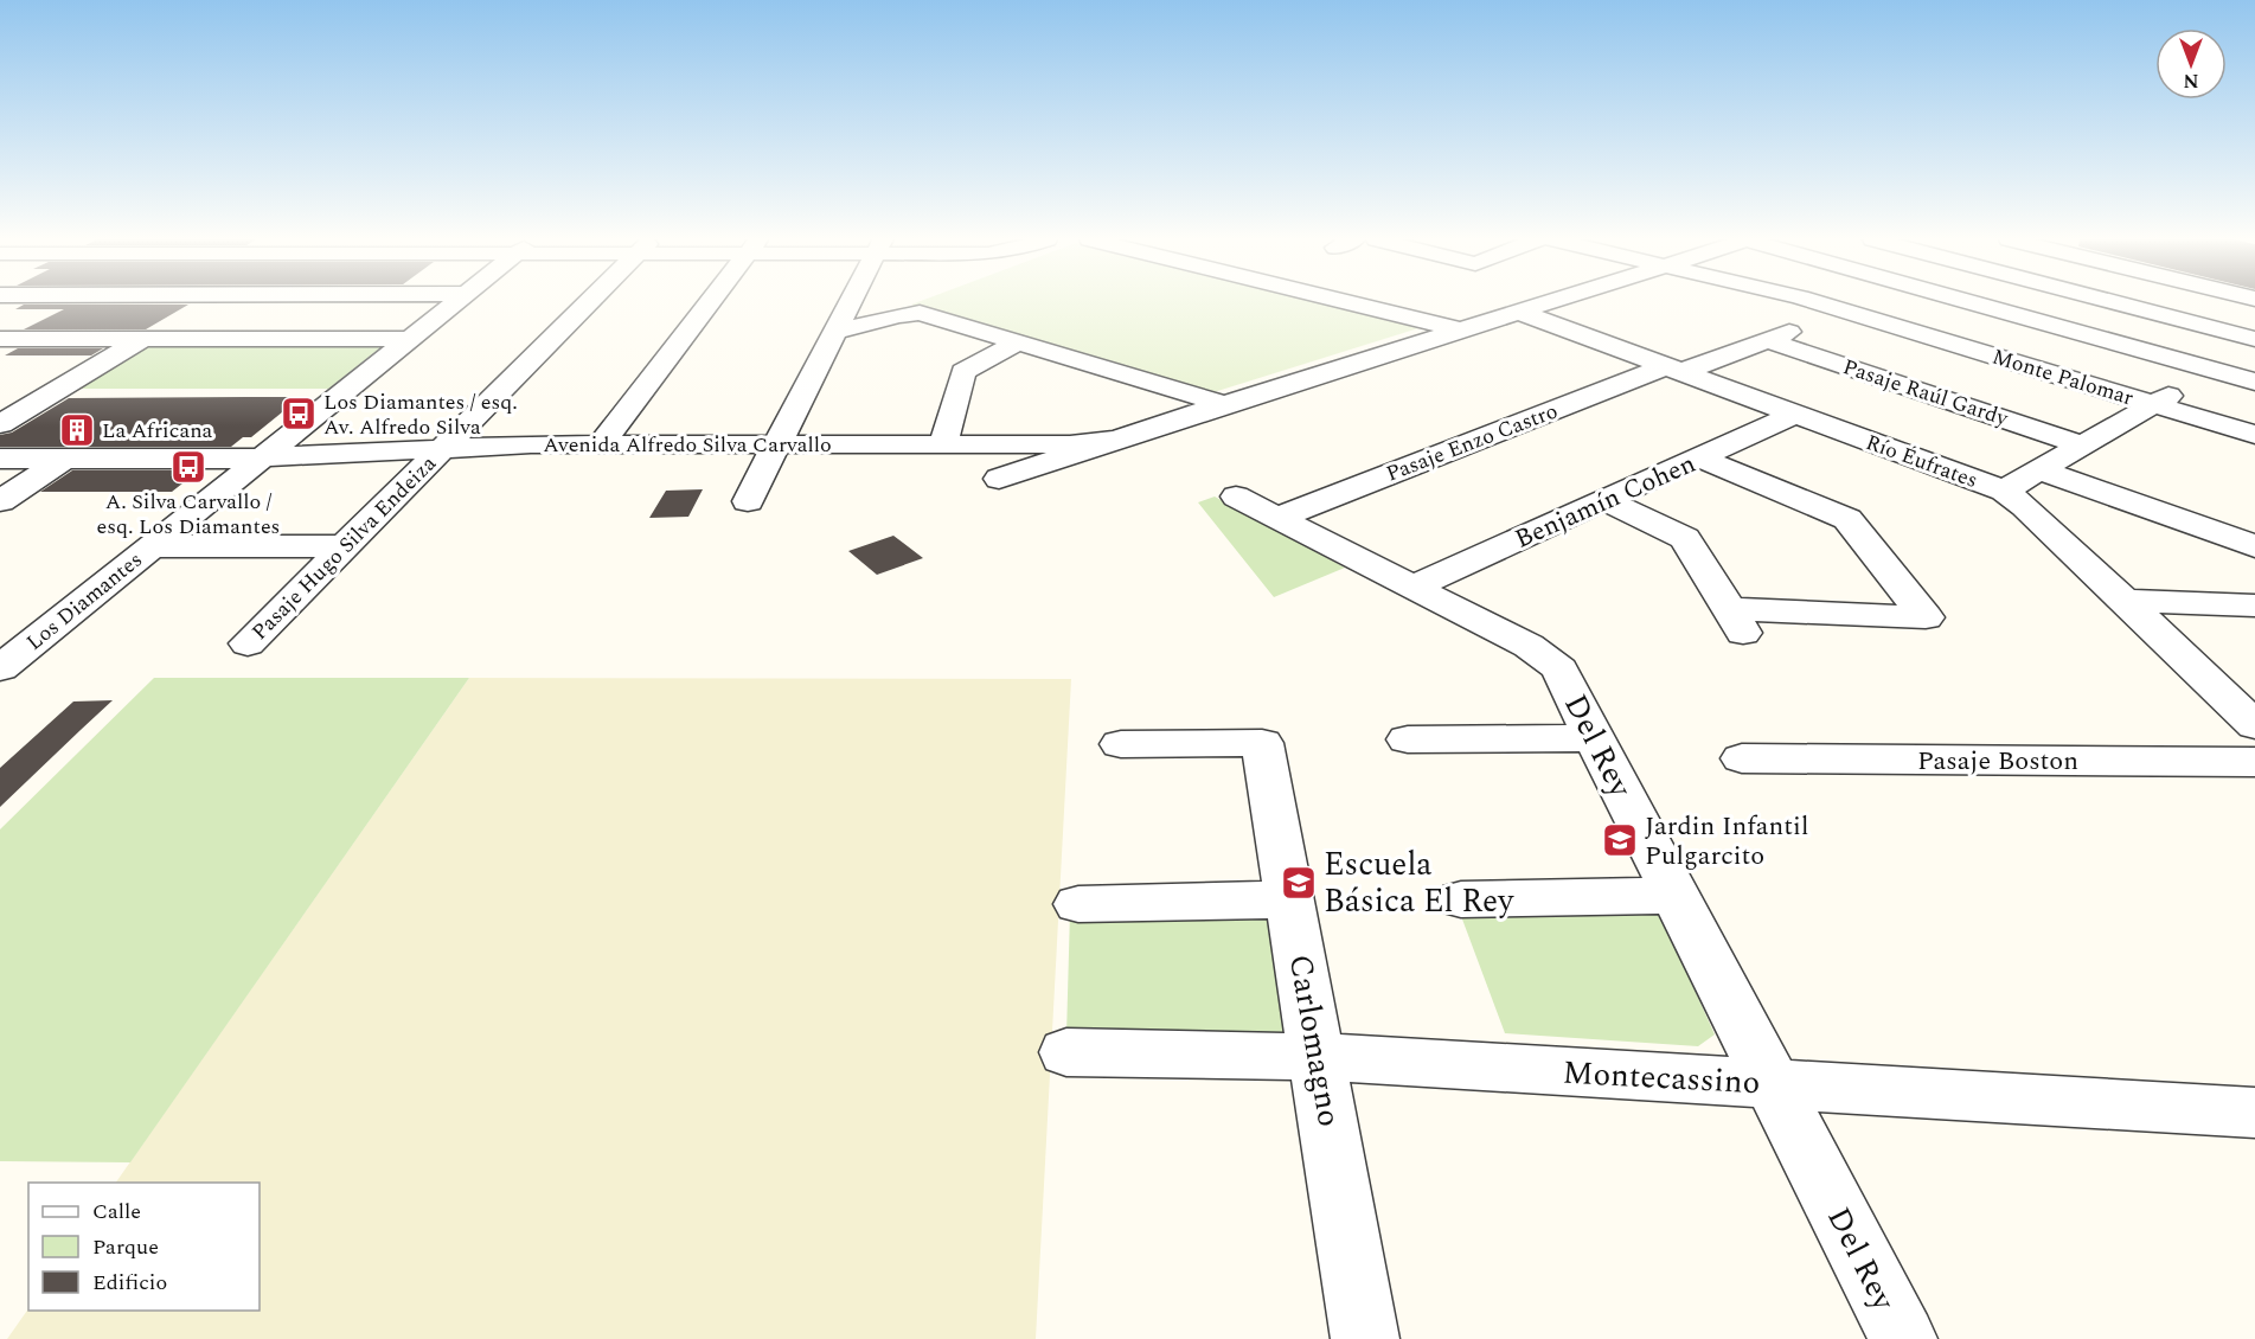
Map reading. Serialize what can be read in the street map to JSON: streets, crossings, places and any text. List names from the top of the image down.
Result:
{
  "streets": {
    "street": [
      "Monte Palomar",
      "Pasaje Raúl Gardy",
      "Pasaje Enzo Castro",
      "Avenida Alfredo Silva Carvallo",
      "Río Éufrates",
      "Benjamín Cohen",
      "Pasaje Hugo Silva Endeiza",
      "Los Diamantes",
      "Del Rey",
      "Pasaje Boston",
      "Carlomagno",
      "Montecassino"
    ]
  },
  "crossings": [
    ["Monte Palomar", "Pasaje Enzo Castro"],
    ["Pasaje Raúl Gardy", "Pasaje Enzo Castro"],
    ["Pasaje Enzo Castro", "Río Éufrates"],
    ["Pasaje Enzo Castro", "Del Rey"],
    ["Avenida Alfredo Silva Carvallo", "Río Éufrates"],
    ["Avenida Alfredo Silva Carvallo", "Pasaje Hugo Silva Endeiza"],
    ["Avenida Alfredo Silva Carvallo", "Los Diamantes"],
    ["Río Éufrates", "Benjamín Cohen"],
    ["Benjamín Cohen", "Del Rey"],
    ["Del Rey", "Montecassino"],
    ["Carlomagno", "Montecassino"]
  ],
  "places": {
    "bus stop": ["Los Diamantes / esq. Av. Alfredo Silva", "A. Silva Carvallo / esq. Los Diamantes"],
    "building": ["La Africana"],
    "school or university": ["Jardin Infantil Pulgarcito", "Escuela Básica El Rey"]
  },
  "legend": ["Calle", "Parque", "Edificio"],
  "north": "bottom"
}
